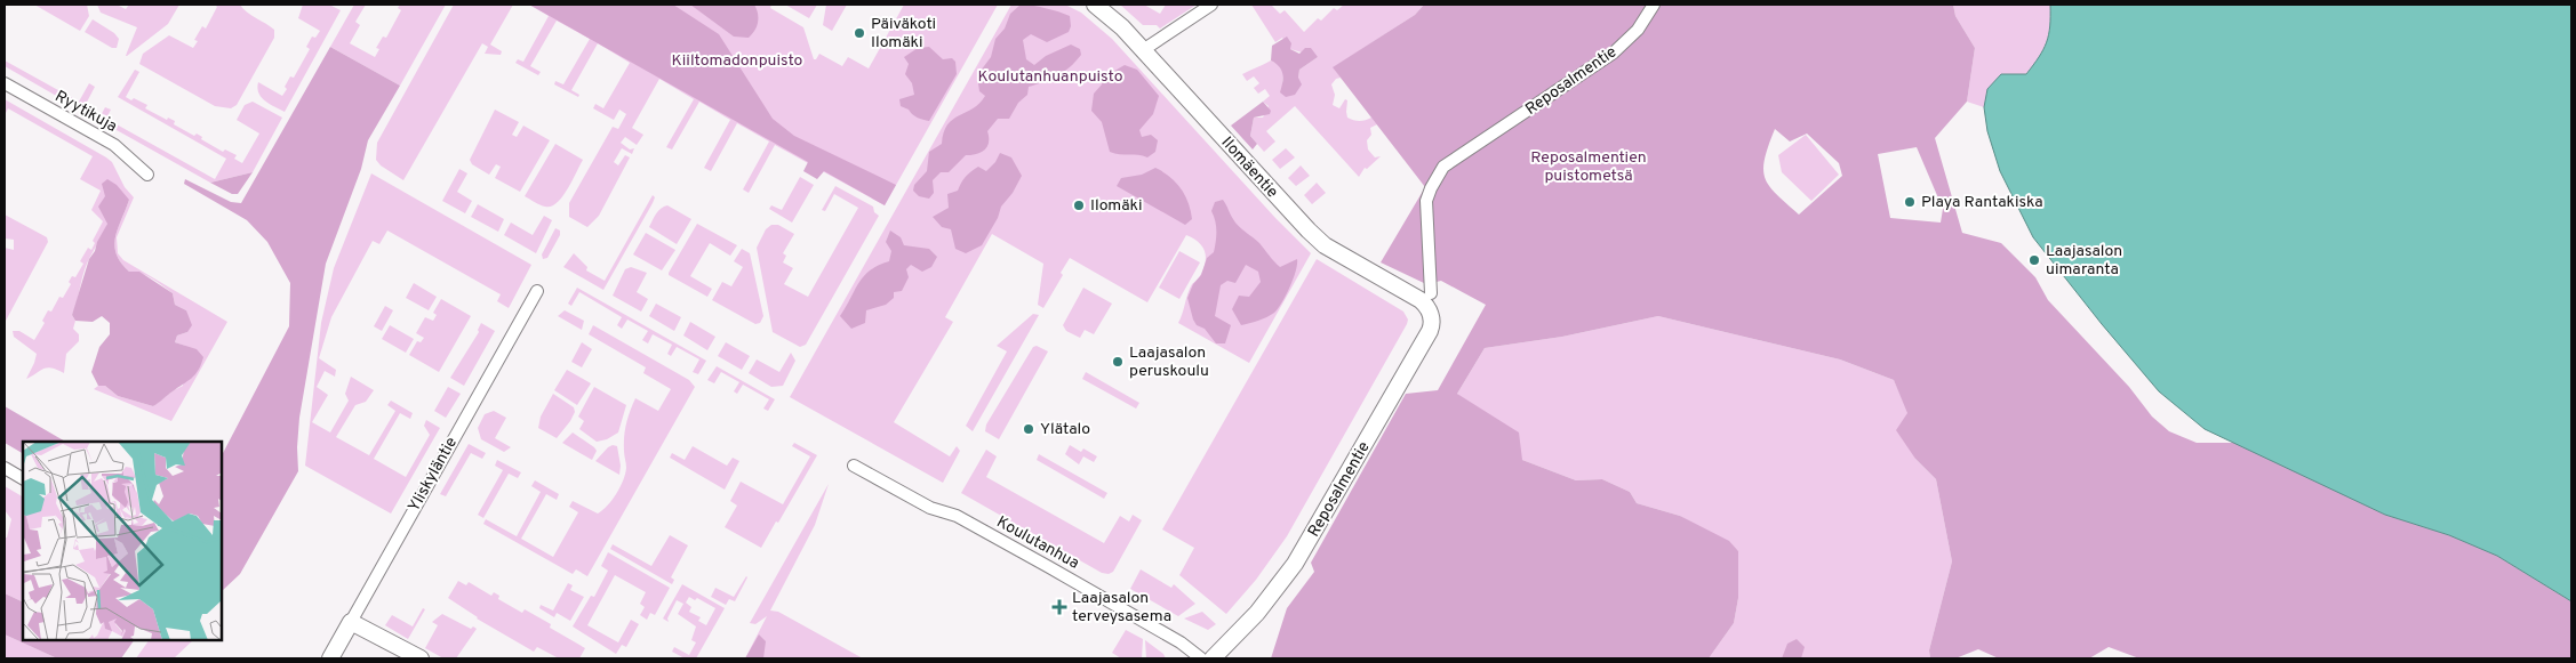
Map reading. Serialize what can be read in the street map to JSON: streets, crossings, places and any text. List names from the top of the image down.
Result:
{
  "streets": {
    "street": [
      "Reposalmentie",
      "Ryytikuja",
      "Ilomäentie",
      "Yliskyläntie",
      "Koulutanhua"
    ]
  },
  "crossings": [
    ["Reposalmentie", "Ilomäentie"]
  ],
  "parks": ["Kiiltomadonpuisto", "Koulutanhuanpuisto", "Reposalmentien puistometsä"],
  "places": {
    "other": [
      "Päiväkoti Ilomäki",
      "Playa Rantakiska",
      "Ilomäki",
      "Laajasalon uimaranta",
      "Laajasalon peruskoulu",
      "Ylätalo"
    ],
    "health": ["Laajasalon terveysasema"]
  }
}
